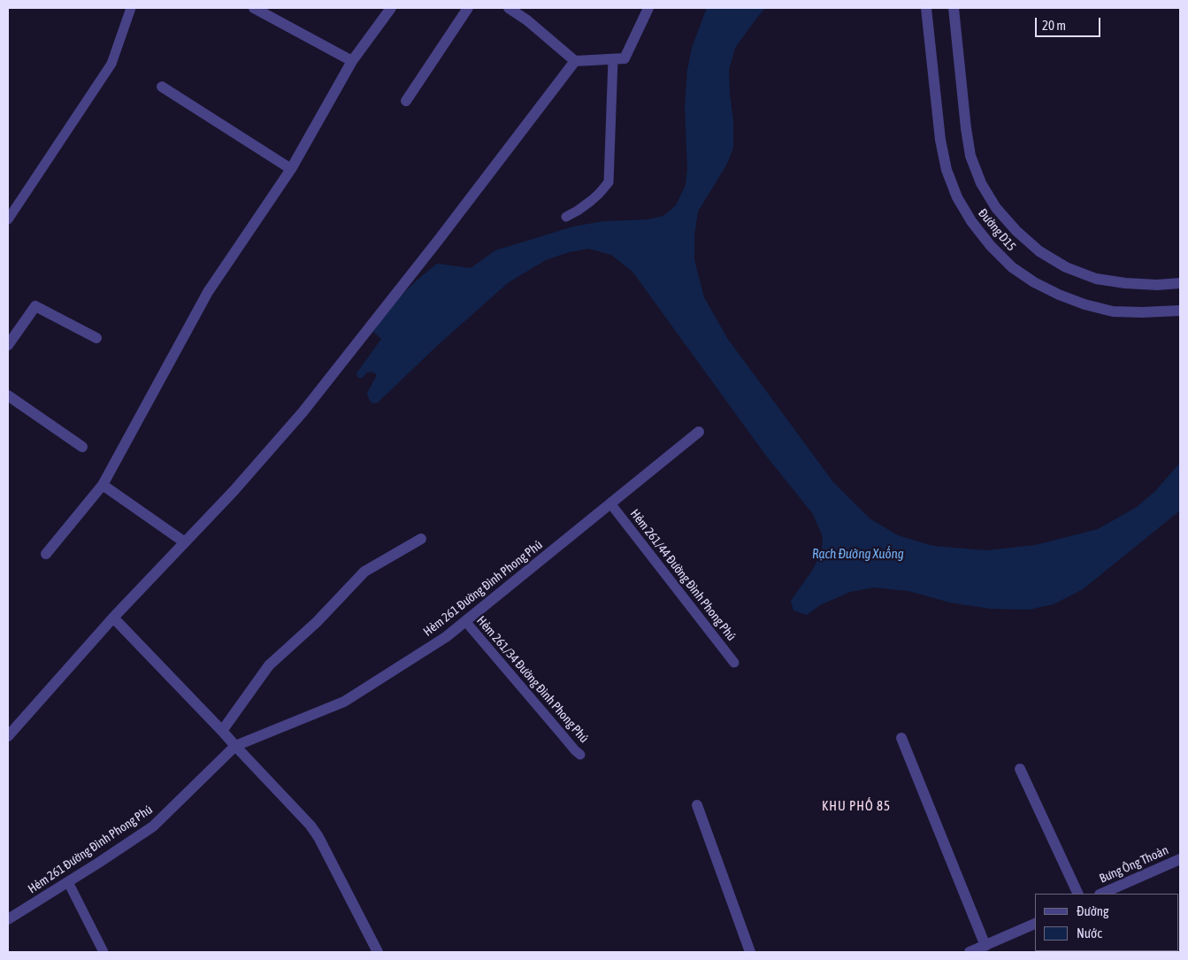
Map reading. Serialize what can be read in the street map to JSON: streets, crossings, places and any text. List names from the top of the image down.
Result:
{
  "streets": {
    "street": ["Đường D15", "Hẻm 261 Đường Đình Phong Phú", "Bưng Ông Thoàn"],
    "lane": ["Hẻm 261/44 Đường Đình Phong Phú", "Hẻm 261/34 Đường Đình Phong Phú"]
  },
  "crossings": [
    ["Hẻm 261/44 Đường Đình Phong Phú", "Hẻm 261 Đường Đình Phong Phú"],
    ["Hẻm 261 Đường Đình Phong Phú", "Hẻm 261/34 Đường Đình Phong Phú"]
  ],
  "districts": ["KHU PHỐ 85"],
  "water": ["Rạch Đường Xuống"],
  "legend": ["Đường", "Nước"],
  "scale_bar": "20 m"
}
